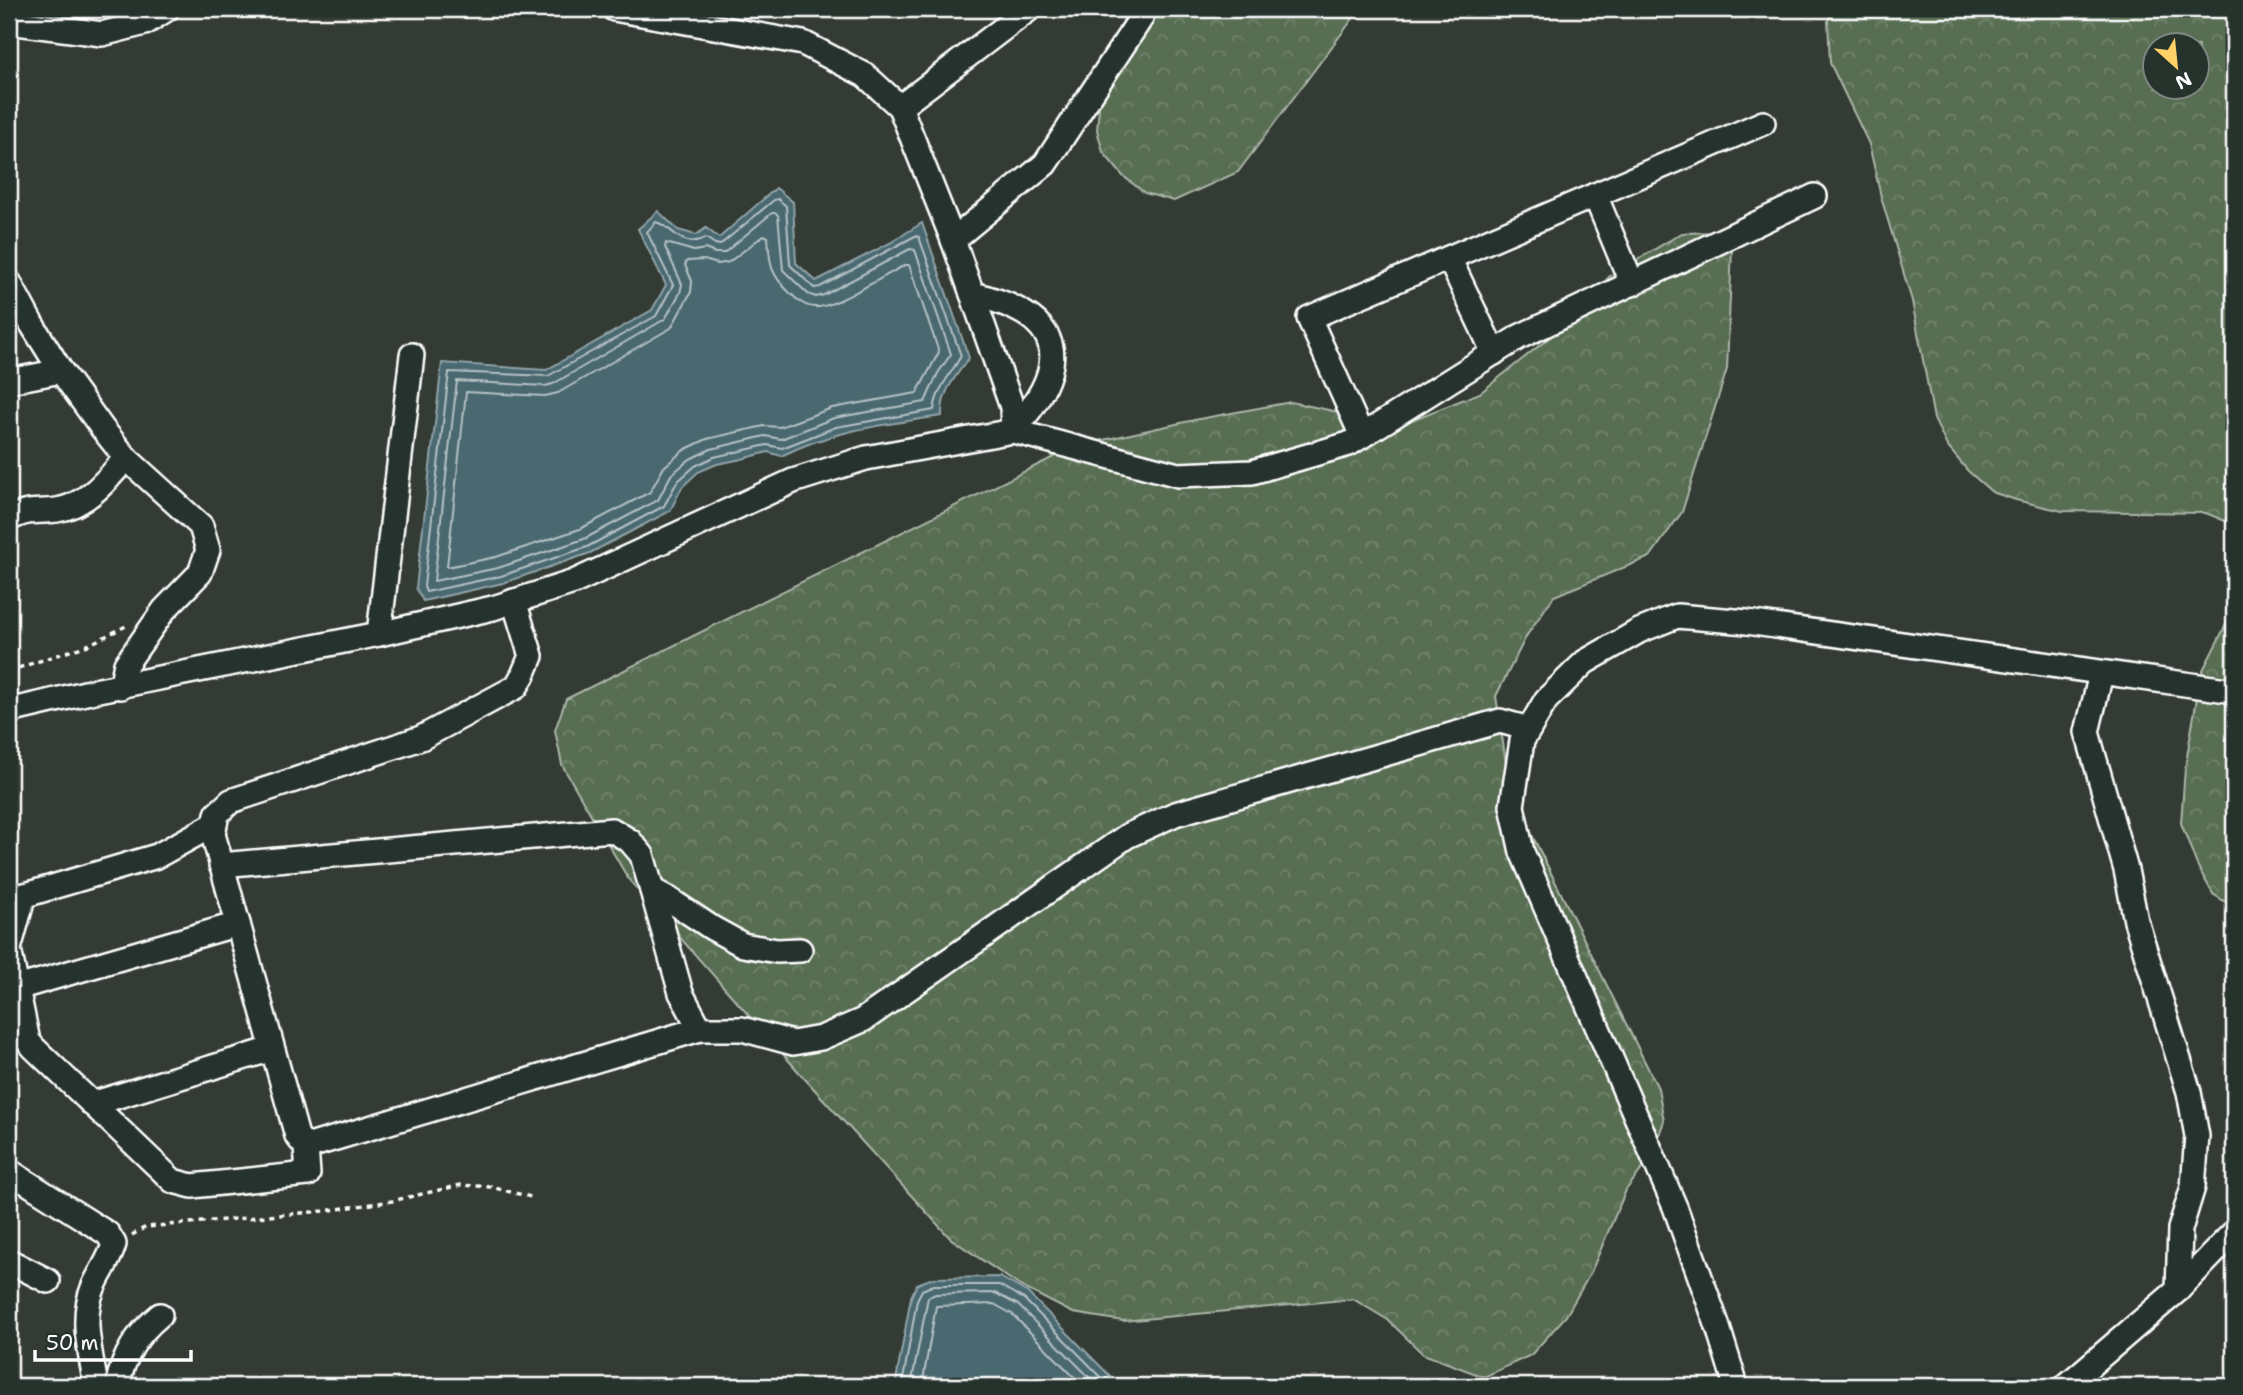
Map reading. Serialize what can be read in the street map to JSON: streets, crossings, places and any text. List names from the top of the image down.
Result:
{
  "scale_bar": "50 m",
  "north": "bottom right"
}
